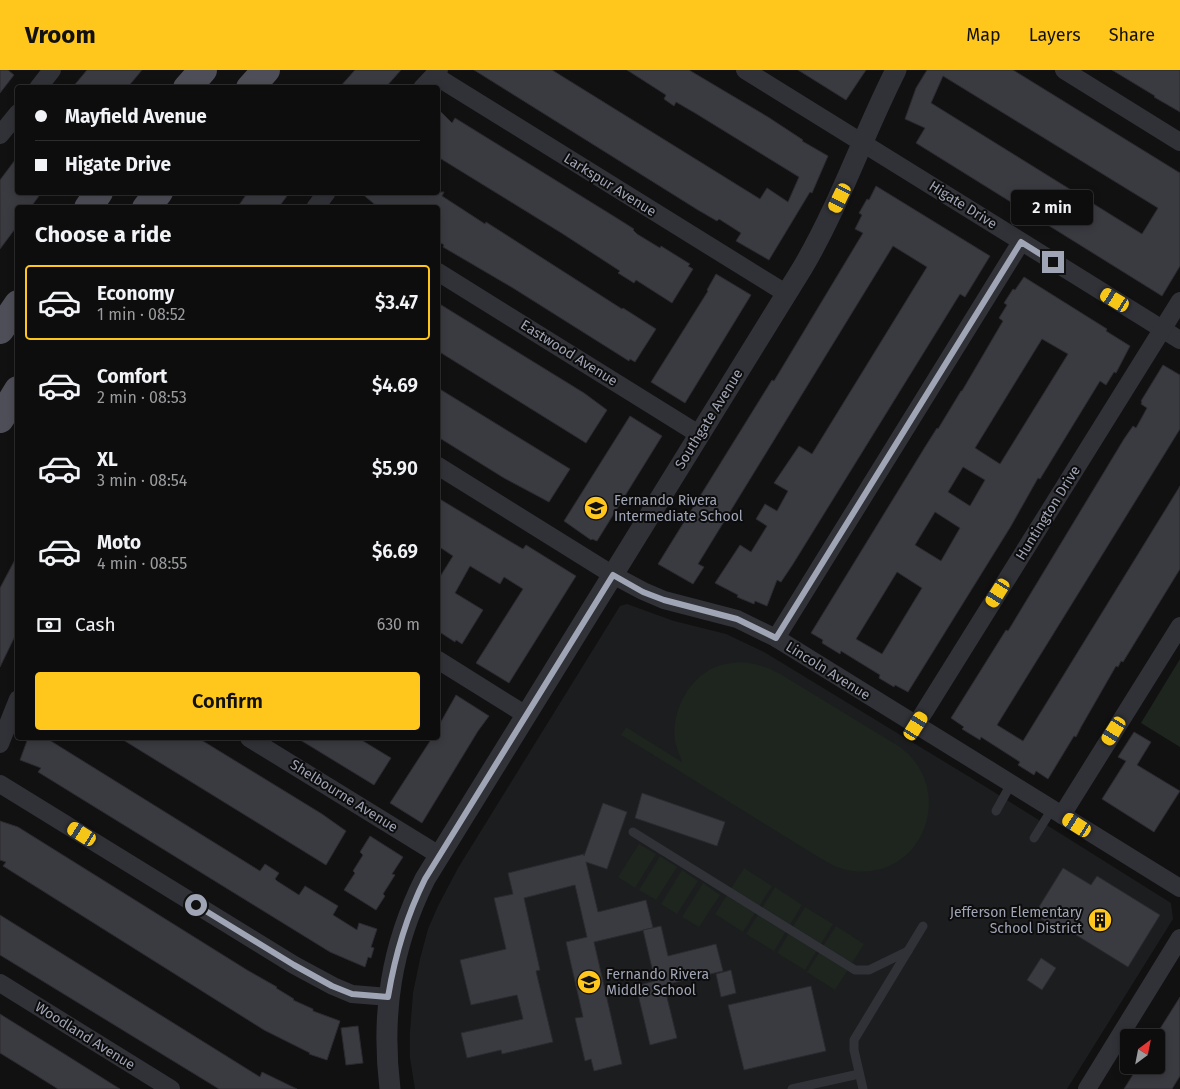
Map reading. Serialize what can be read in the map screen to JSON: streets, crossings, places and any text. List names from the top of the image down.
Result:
{
  "streets": {
    "street": [
      "Larkspur Avenue",
      "Higate Drive",
      "Eastwood Avenue",
      "Southgate Avenue",
      "Huntington Drive",
      "Lincoln Avenue",
      "Shelbourne Avenue",
      "Woodland Avenue"
    ]
  },
  "crossings": [
    ["Larkspur Avenue", "Southgate Avenue"],
    ["Higate Drive", "Southgate Avenue"],
    ["Higate Drive", "Huntington Drive"],
    ["Eastwood Avenue", "Southgate Avenue"],
    ["Southgate Avenue", "Lincoln Avenue"],
    ["Southgate Avenue", "Shelbourne Avenue"],
    ["Huntington Drive", "Lincoln Avenue"]
  ],
  "places": {
    "school or university": ["Fernando Rivera Intermediate School", "Fernando Rivera Middle School"],
    "building": ["Jefferson Elementary School District"]
  },
  "north": "top right",
  "page": {
    "header": "Vroom",
    "nav": ["Map", "Layers", "Share"],
    "banner": ["Mayfield Avenue", "Higate Drive"],
    "bubble": "2 min",
    "heading": "Choose a ride",
    "list": [
      {
        "name": "Economy",
        "note": "1 min · 08:52",
        "value": "$3.47"
      },
      {
        "name": "Comfort",
        "note": "2 min · 08:53",
        "value": "$4.69"
      },
      {
        "name": "XL",
        "note": "3 min · 08:54",
        "value": "$5.90"
      },
      {
        "name": "Moto",
        "note": "4 min · 08:55",
        "value": "$6.69"
      }
    ],
    "pay": ["Cash", "630 m"],
    "buttons": "Confirm"
  }
}
